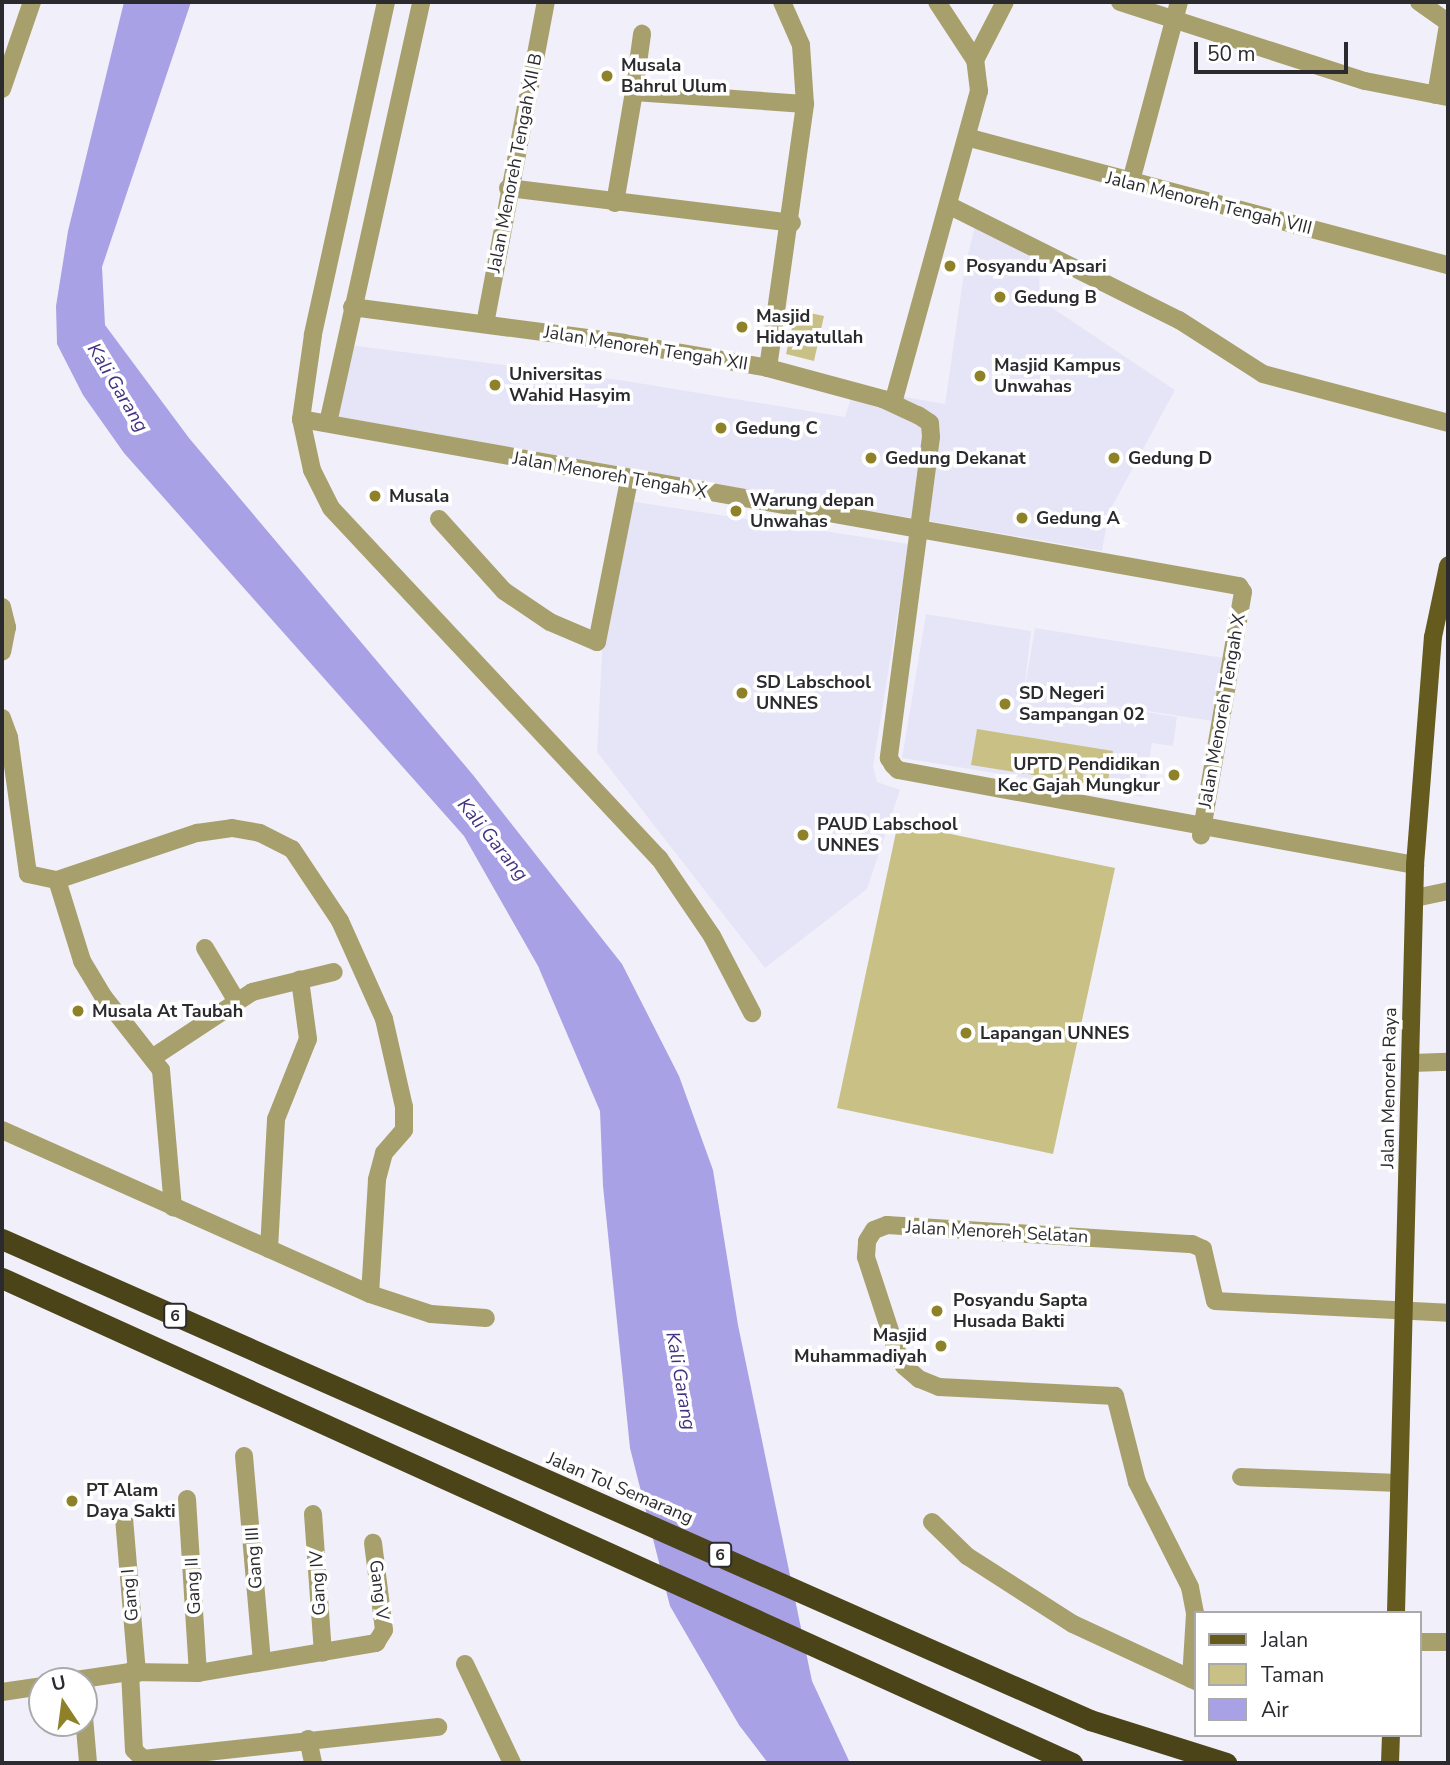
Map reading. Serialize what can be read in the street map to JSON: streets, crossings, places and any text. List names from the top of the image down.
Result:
{
  "streets": {
    "highway": ["6", "Jalan Tol Semarang"],
    "main road": ["Jalan Menoreh Raya"],
    "street": [
      "Jalan Menoreh Tengah XII B",
      "Jalan Menoreh Tengah VIII",
      "Jalan Menoreh Tengah XII",
      "Jalan Menoreh Tengah X",
      "Jalan Menoreh Selatan",
      "Gang III",
      "Gang IV",
      "Gang II",
      "Gang V",
      "Gang I"
    ]
  },
  "crossings": [
    ["Jalan Menoreh Tengah XII B", "Jalan Menoreh Tengah XII"],
    ["Jalan Menoreh Tengah XII", "Jalan Menoreh Tengah X"],
    ["Jalan Menoreh Tengah X", "Jalan Menoreh Raya"],
    ["Jalan Menoreh Raya", "Jalan Menoreh Selatan"],
    ["Gang IV", "Gang V"]
  ],
  "water": ["Kali Garang"],
  "places": [
    "Musala Bahrul Ulum",
    "Posyandu Apsari",
    "Gedung B",
    "Masjid Hidayatullah",
    "Masjid Kampus Unwahas",
    "Universitas Wahid Hasyim",
    "Gedung C",
    "Gedung Dekanat",
    "Gedung D",
    "Musala",
    "Warung depan Unwahas",
    "Gedung A",
    "SD Labschool UNNES",
    "SD Negeri Sampangan 02",
    "UPTD Pendidikan Kec Gajah Mungkur",
    "PAUD Labschool UNNES",
    "Musala At Taubah",
    "Lapangan UNNES",
    "Posyandu Sapta Husada Bakti",
    "Masjid Muhammadiyah",
    "PT Alam Daya Sakti"
  ],
  "legend": ["Jalan", "Taman", "Air"],
  "scale_bar": "50 m",
  "north": "top"
}
